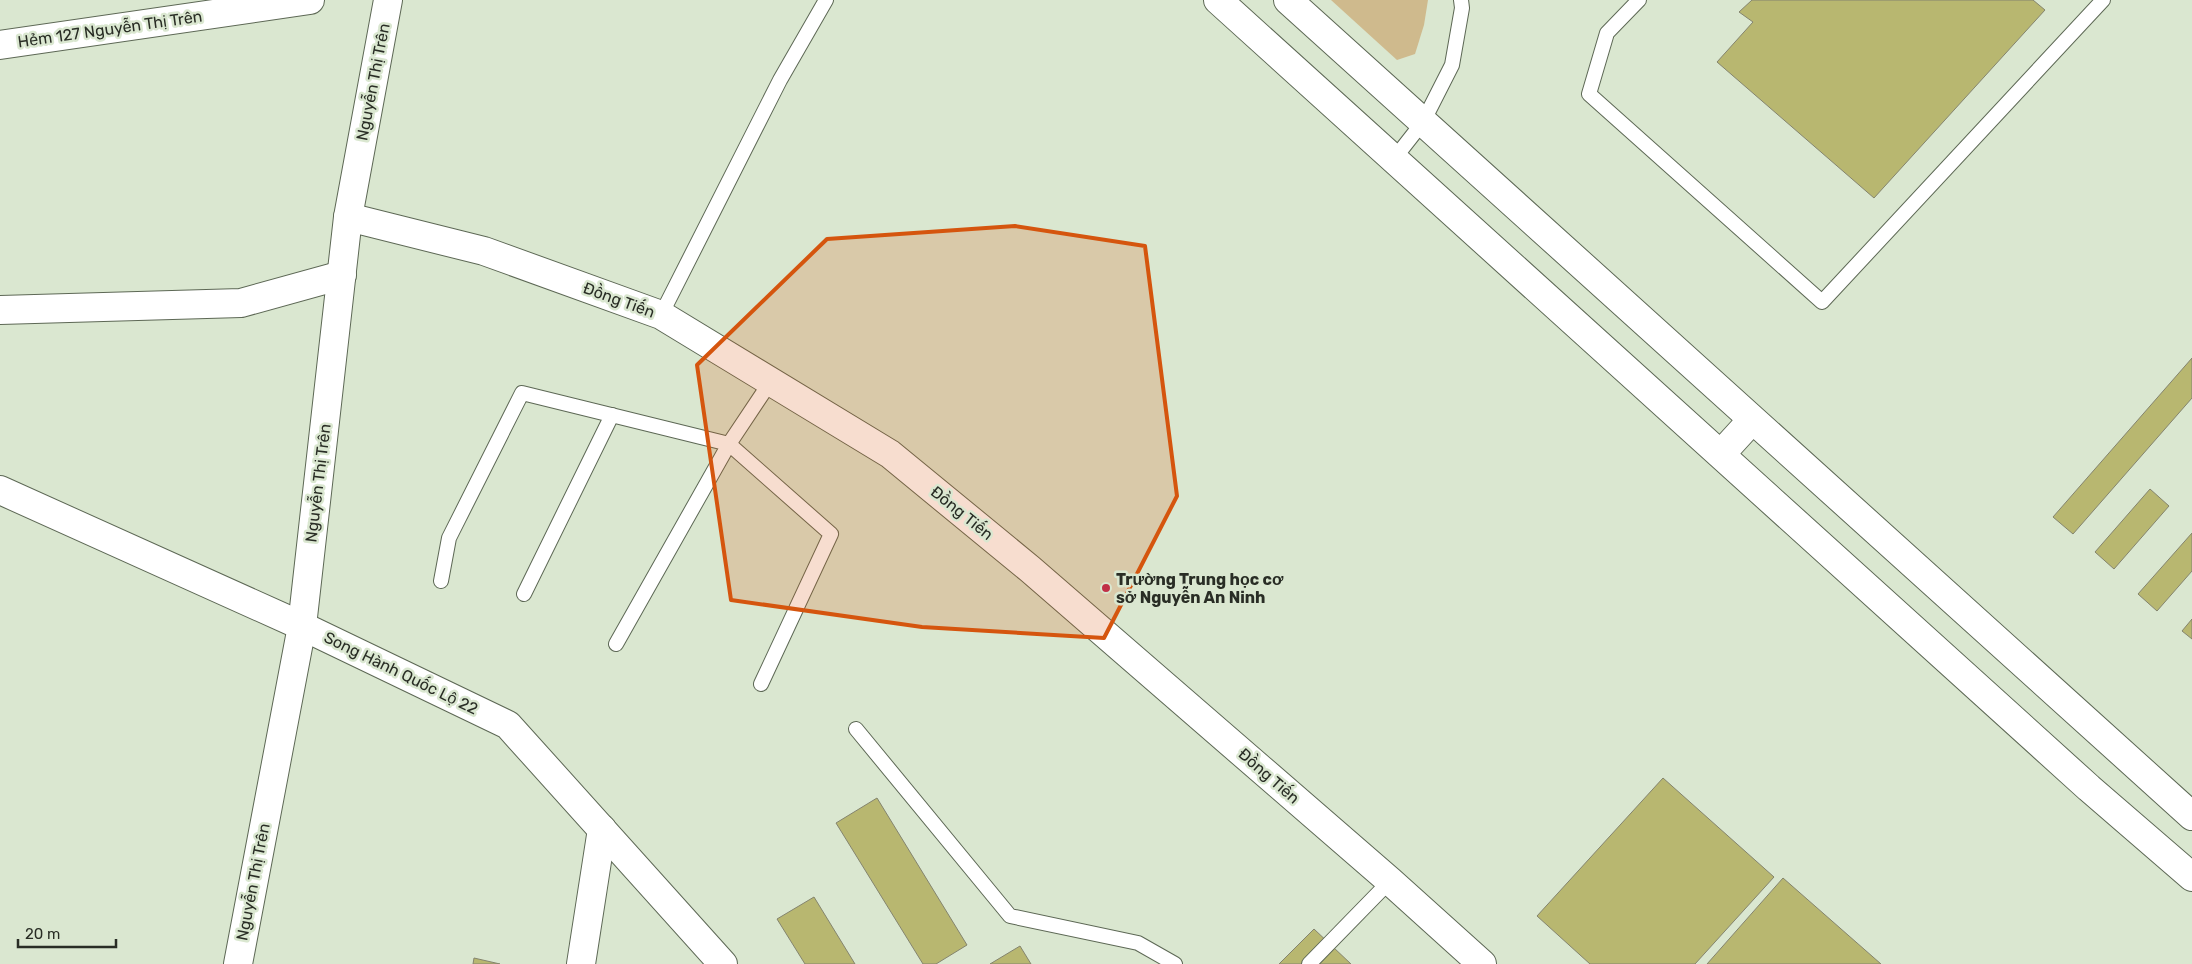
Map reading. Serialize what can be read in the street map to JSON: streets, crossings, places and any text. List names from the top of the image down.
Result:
{
  "streets": {
    "street": [
      "Hẻm 127 Nguyễn Thị Trên",
      "Nguyễn Thị Trên",
      "Đồng Tiến",
      "Song Hành Quốc Lộ 22"
    ]
  },
  "crossings": [
    ["Nguyễn Thị Trên", "Đồng Tiến"],
    ["Nguyễn Thị Trên", "Song Hành Quốc Lộ 22"]
  ],
  "places": ["Trường Trung học cơ sở Nguyễn An Ninh"],
  "scale_bar": "20 m"
}
